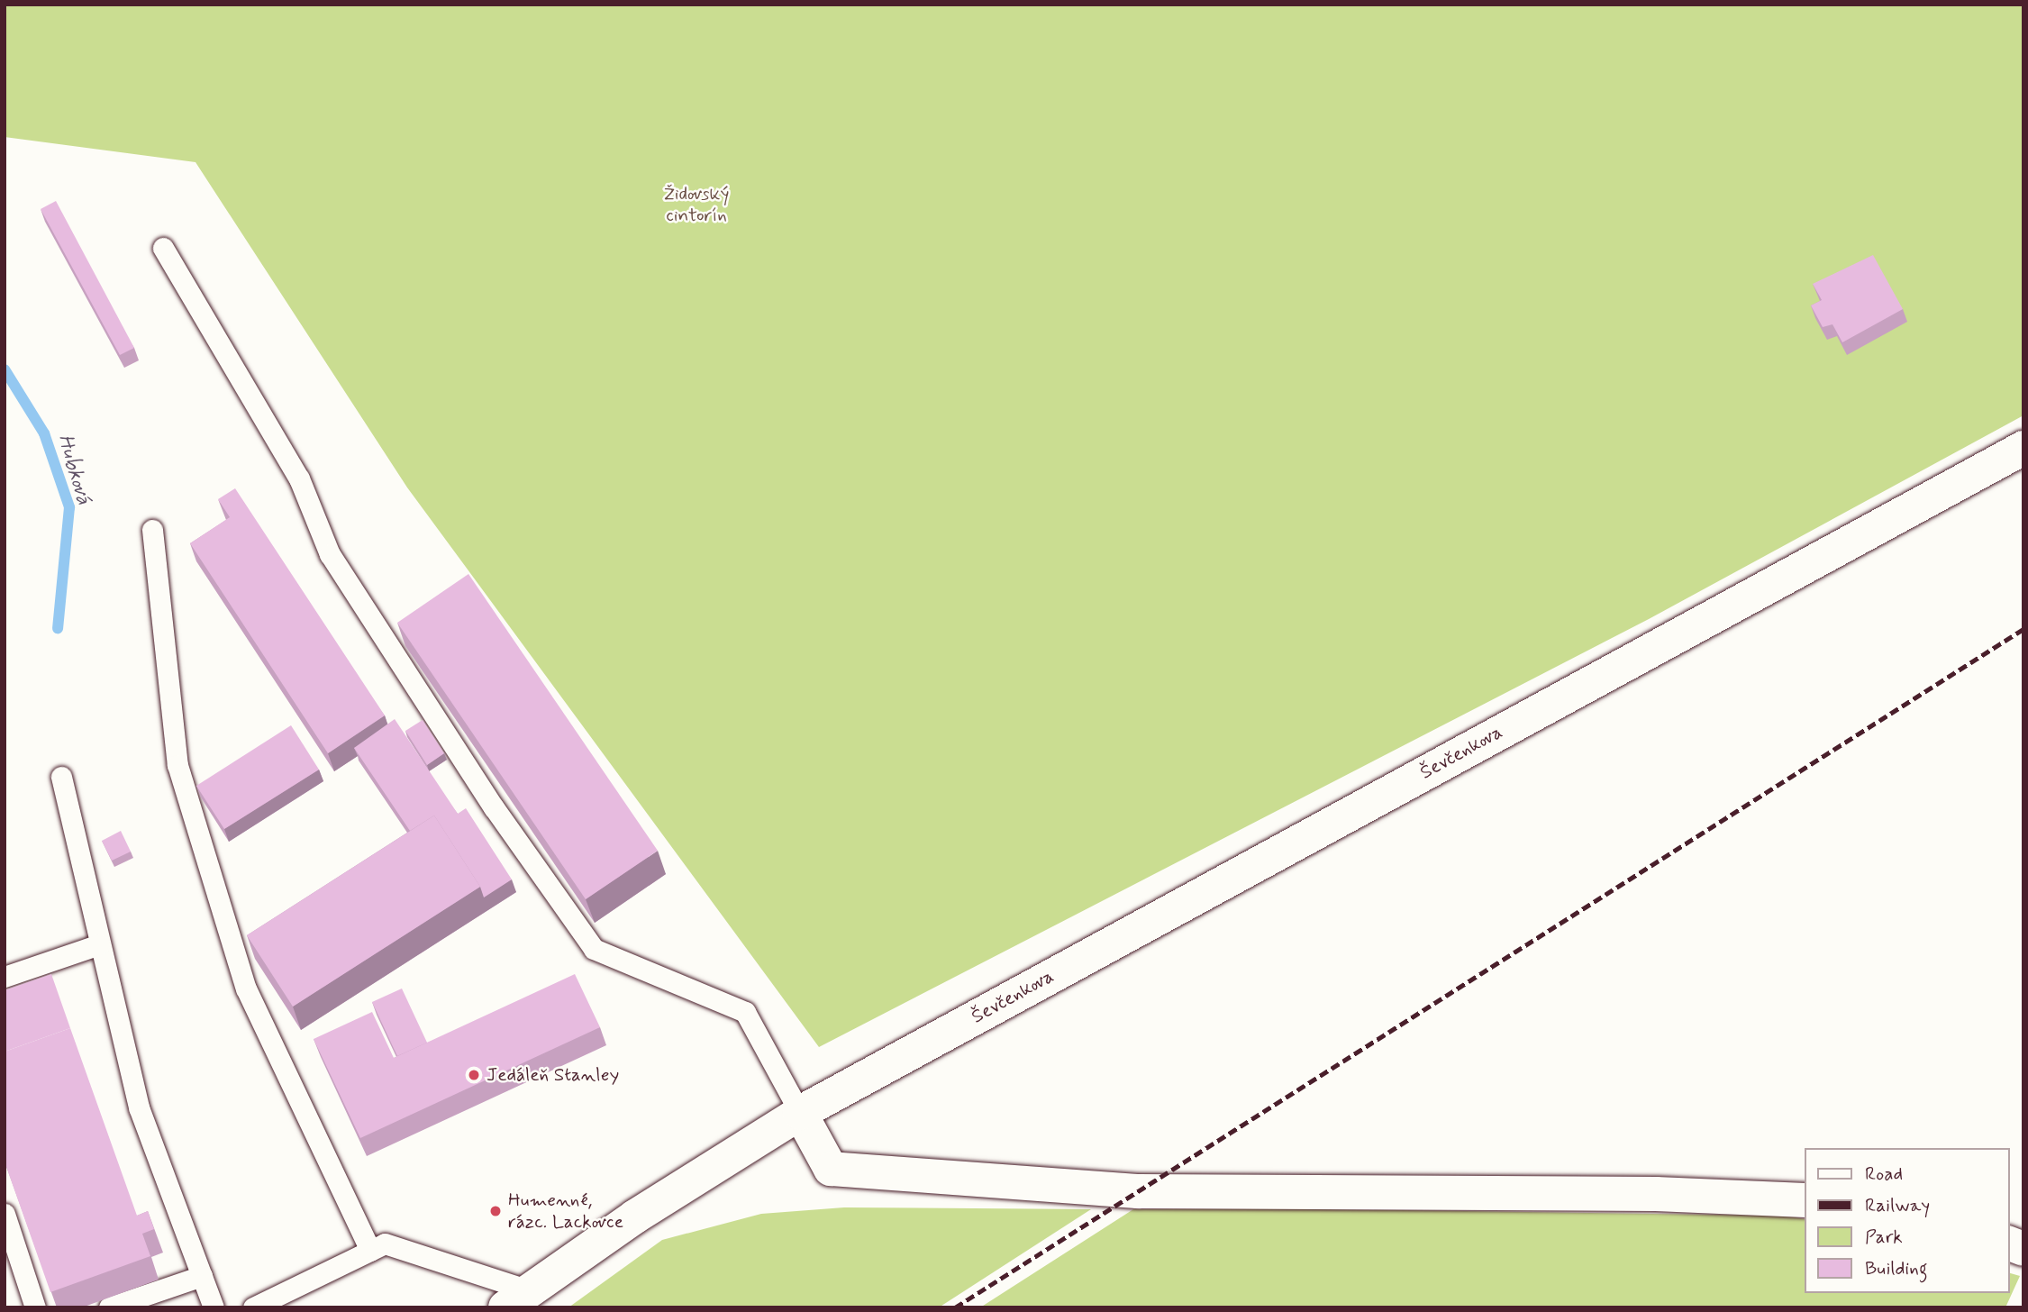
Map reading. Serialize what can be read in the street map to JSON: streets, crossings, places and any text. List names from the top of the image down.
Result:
{
  "streets": {
    "main road": ["Ševčenkova"]
  },
  "water": ["Hubková"],
  "parks": ["Židovský cintorín"],
  "places": ["Jedáleň Stanley", "Humenné, rázc. Lackovce"],
  "legend": [
    "Road",
    "Railway",
    "Park",
    "Building"
  ]
}
